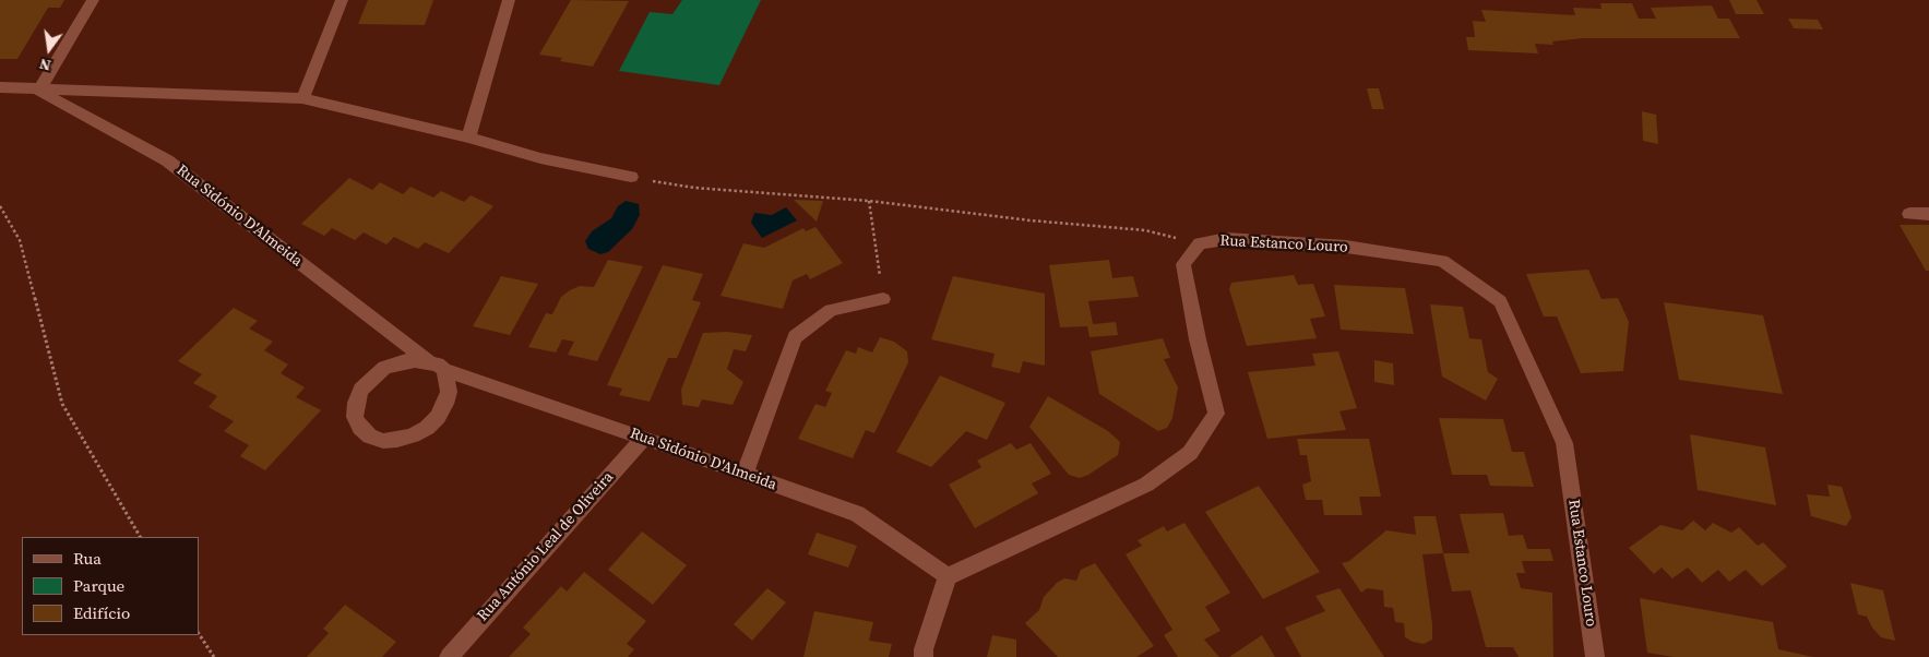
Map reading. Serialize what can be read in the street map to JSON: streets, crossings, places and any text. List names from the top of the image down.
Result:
{
  "streets": {
    "street": ["Rua Sidónio D'Almeida", "Rua Estanco Louro", "Rua António Leal de Oliveira"]
  },
  "crossings": [
    ["Rua Sidónio D'Almeida", "Rua Estanco Louro"],
    ["Rua Sidónio D'Almeida", "Rua António Leal de Oliveira"]
  ],
  "legend": ["Rua", "Parque", "Edifício"],
  "north": "bottom"
}
